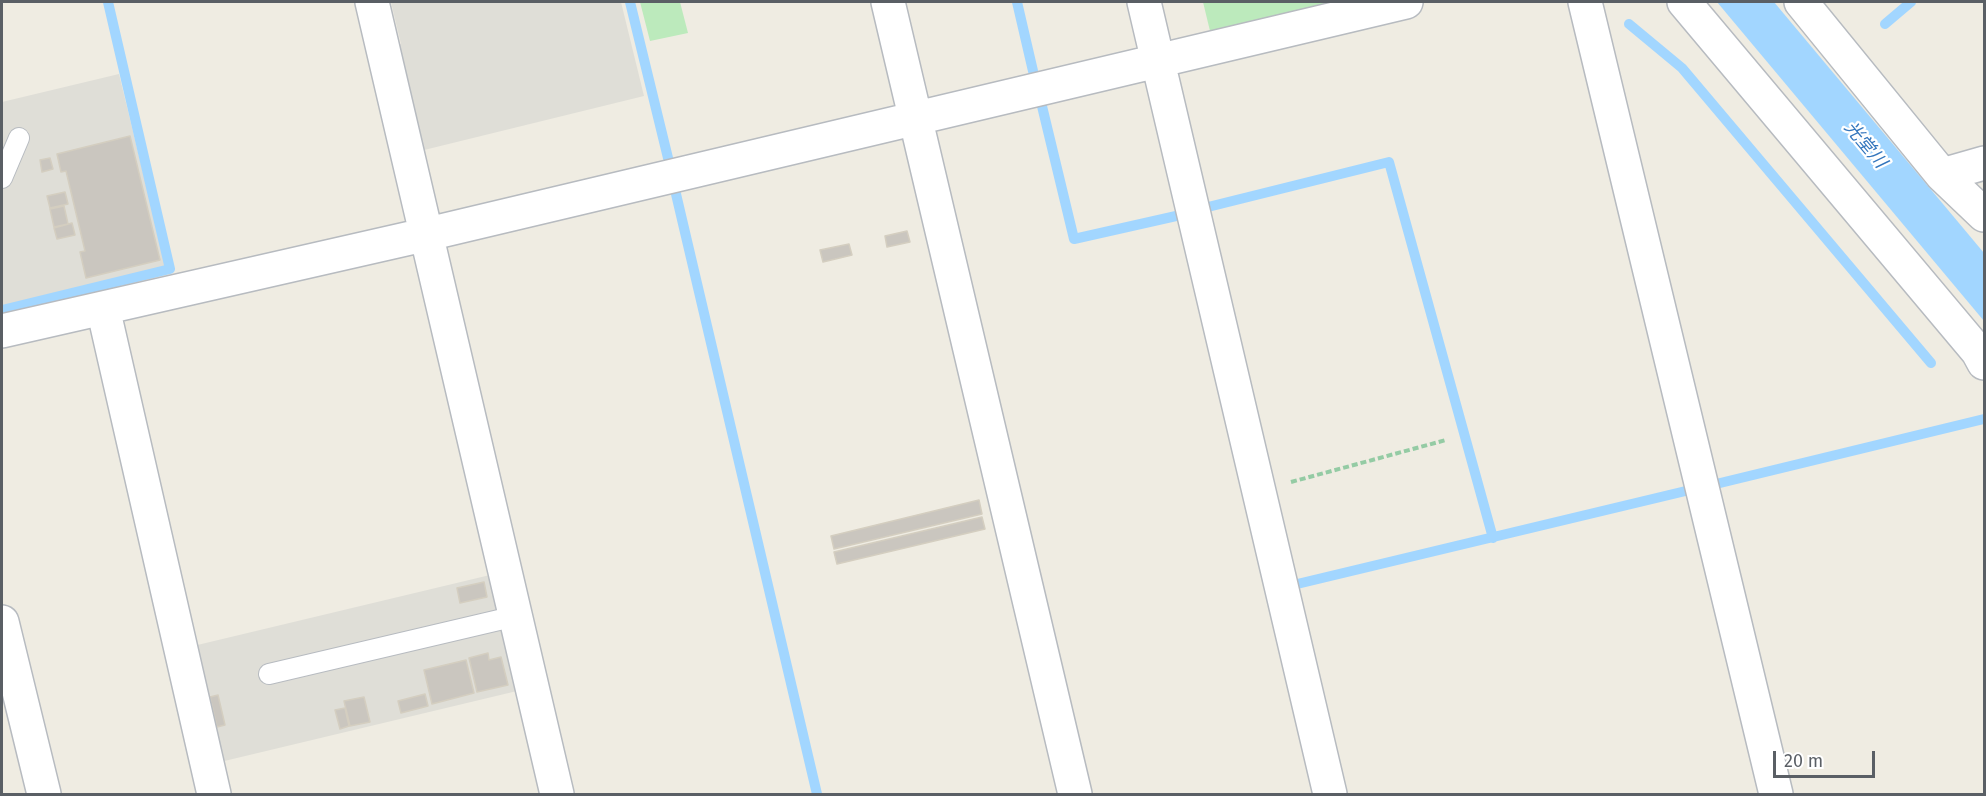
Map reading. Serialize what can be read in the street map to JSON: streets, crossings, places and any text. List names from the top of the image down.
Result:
{
  "water": ["光堂川"],
  "scale_bar": "20 m"
}
